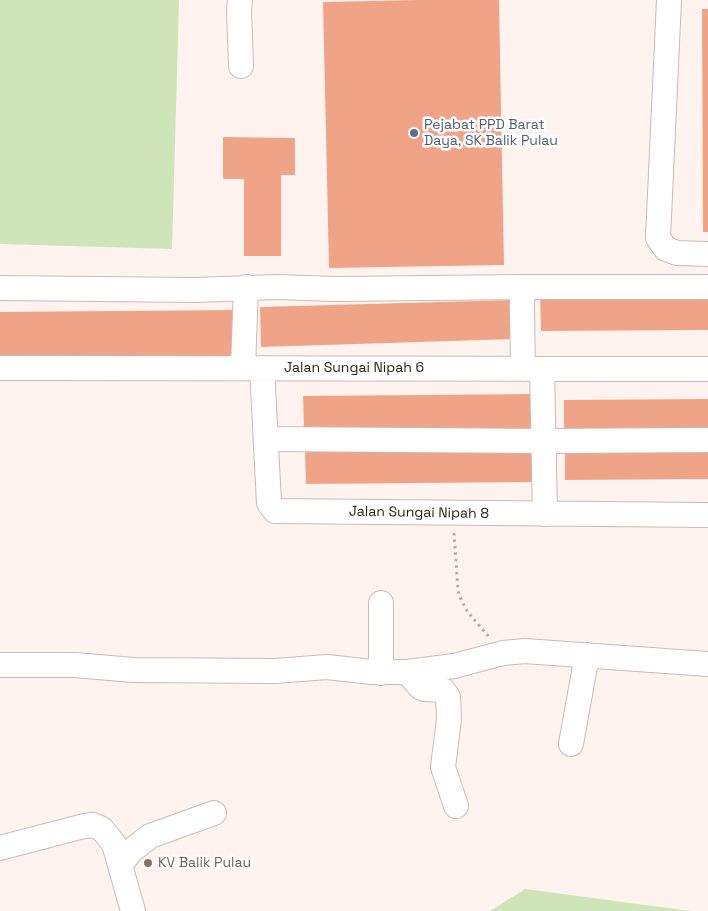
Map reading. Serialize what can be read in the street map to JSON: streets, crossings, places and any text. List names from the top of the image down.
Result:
{
  "streets": {
    "street": ["Jalan Sungai Nipah 6", "Jalan Sungai Nipah 8"]
  },
  "crossings": [
    ["Jalan Sungai Nipah 6", "Jalan Sungai Nipah 8"]
  ],
  "places": ["Pejabat PPD Barat Daya, SK Balik Pulau", "KV Balik Pulau"]
}
